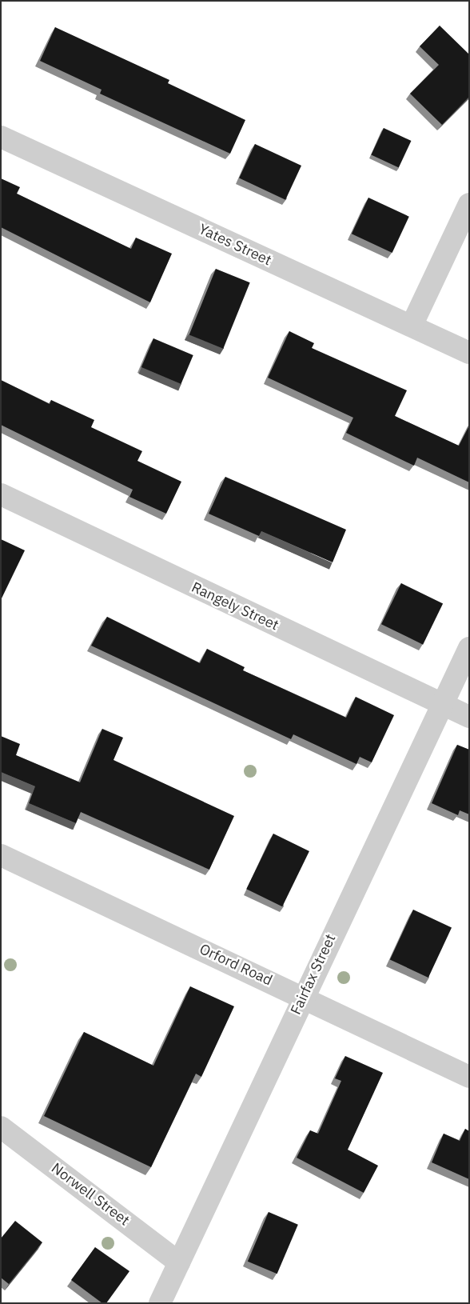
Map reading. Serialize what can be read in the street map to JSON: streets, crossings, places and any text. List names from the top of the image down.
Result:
{
  "streets": {
    "street": [
      "Yates Street",
      "Rangely Street",
      "Orford Road",
      "Fairfax Street",
      "Norwell Street"
    ]
  },
  "crossings": [
    ["Rangely Street", "Fairfax Street"],
    ["Orford Road", "Fairfax Street"],
    ["Fairfax Street", "Norwell Street"]
  ]
}
